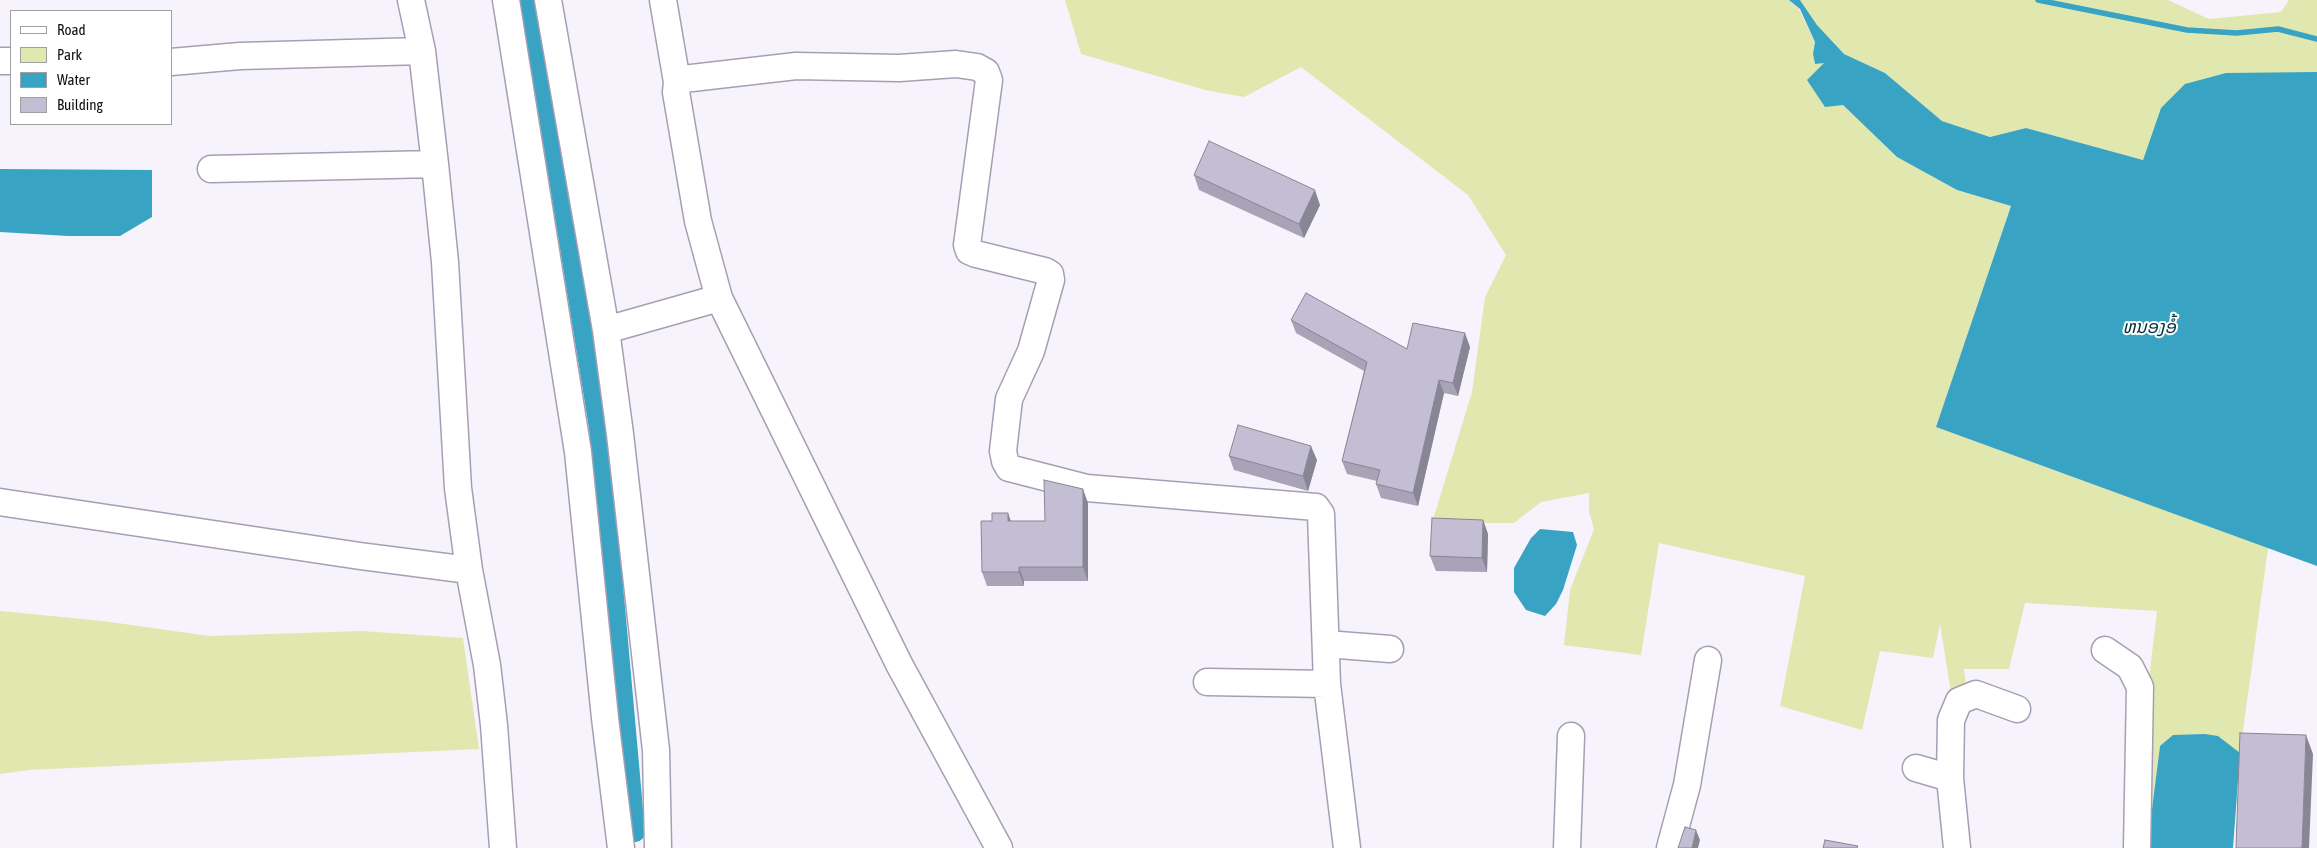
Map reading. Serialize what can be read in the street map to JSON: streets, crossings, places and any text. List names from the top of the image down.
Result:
{
  "water": ["ຫນອງອໍ້"],
  "legend": [
    "Road",
    "Park",
    "Water",
    "Building"
  ]
}
